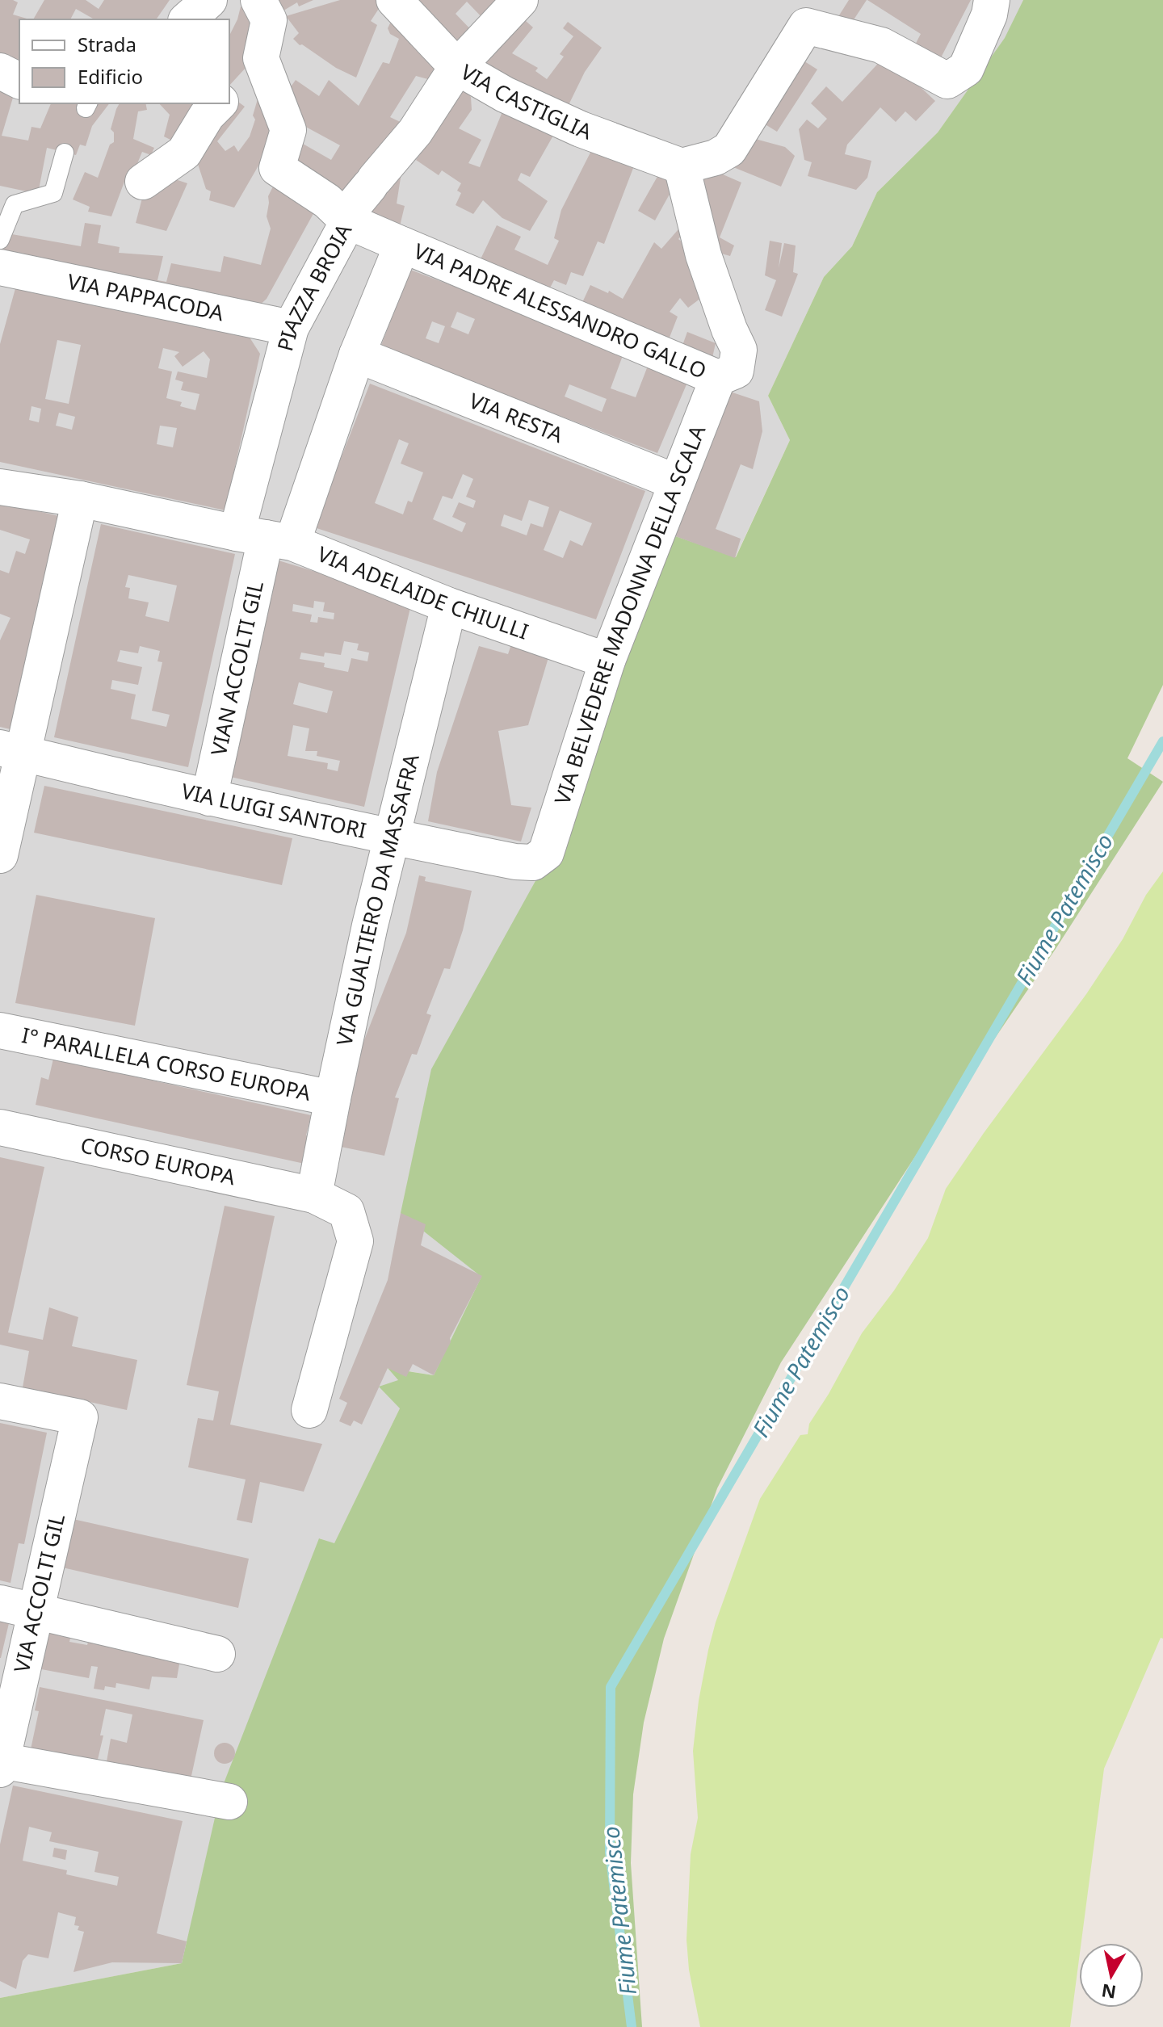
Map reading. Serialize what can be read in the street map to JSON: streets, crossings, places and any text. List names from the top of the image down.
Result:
{
  "streets": {
    "street": [
      "VIA CASTIGLIA",
      "PIAZZA BROIA",
      "VIA PAPPACODA",
      "VIA PADRE ALESSANDRO GALLO",
      "VIA RESTA",
      "VIA ADELAIDE CHIULLI",
      "VIA BELVEDERE MADONNA DELLA SCALA",
      "VIAN ACCOLTI GIL",
      "VIA LUIGI SANTORI",
      "VIA GUALTIERO DA MASSAFRA",
      "I° PARALLELA CORSO EUROPA",
      "CORSO EUROPA",
      "VIA ACCOLTI GIL"
    ]
  },
  "crossings": [
    ["PIAZZA BROIA", "VIA PAPPACODA"],
    ["PIAZZA BROIA", "VIA PADRE ALESSANDRO GALLO"],
    ["PIAZZA BROIA", "VIA ADELAIDE CHIULLI"],
    ["PIAZZA BROIA", "VIAN ACCOLTI GIL"],
    ["VIA PADRE ALESSANDRO GALLO", "VIA BELVEDERE MADONNA DELLA SCALA"],
    ["VIA RESTA", "VIA BELVEDERE MADONNA DELLA SCALA"],
    ["VIA ADELAIDE CHIULLI", "VIA BELVEDERE MADONNA DELLA SCALA"],
    ["VIA ADELAIDE CHIULLI", "VIAN ACCOLTI GIL"],
    ["VIA ADELAIDE CHIULLI", "VIA GUALTIERO DA MASSAFRA"],
    ["VIA BELVEDERE MADONNA DELLA SCALA", "VIA LUIGI SANTORI"],
    ["VIAN ACCOLTI GIL", "VIA LUIGI SANTORI"],
    ["VIA LUIGI SANTORI", "VIA GUALTIERO DA MASSAFRA"],
    ["VIA GUALTIERO DA MASSAFRA", "I° PARALLELA CORSO EUROPA"],
    ["VIA GUALTIERO DA MASSAFRA", "CORSO EUROPA"]
  ],
  "water": ["Fiume Patemisco"],
  "legend": ["Strada", "Edificio"],
  "north": "bottom"
}
